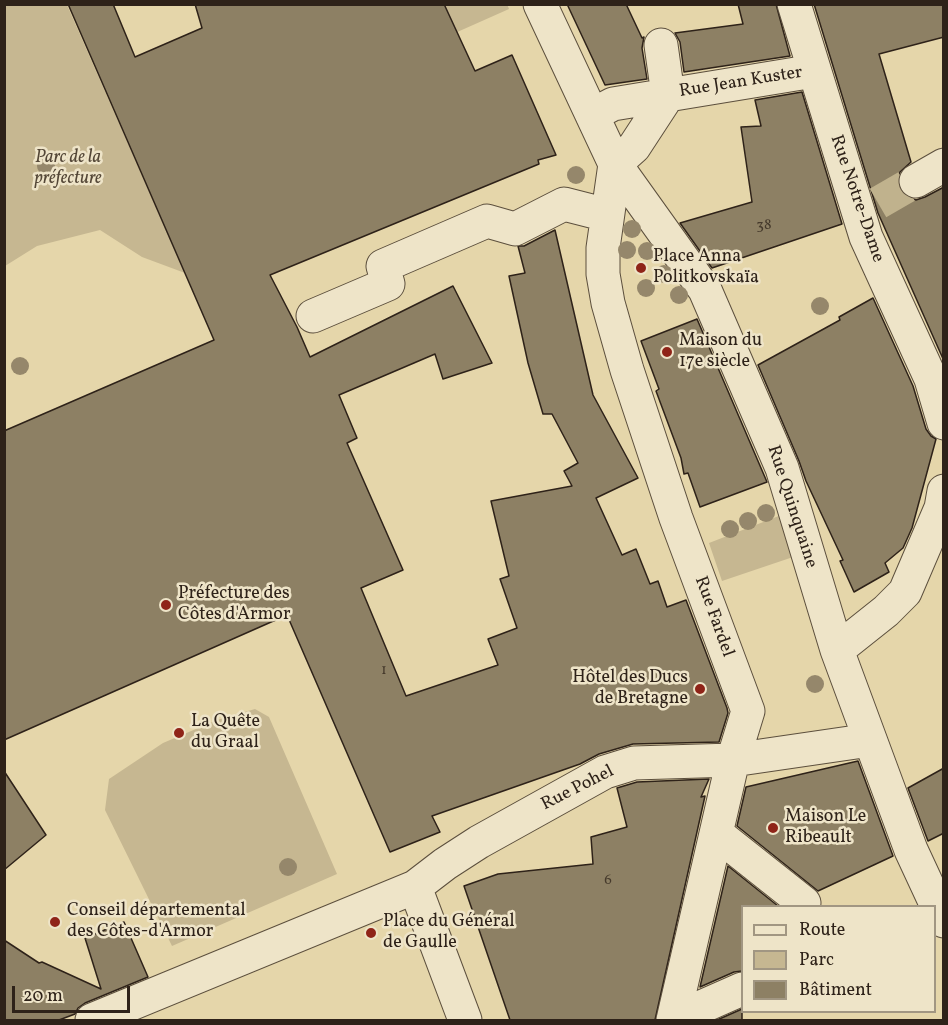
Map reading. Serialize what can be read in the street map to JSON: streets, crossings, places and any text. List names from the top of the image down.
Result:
{
  "streets": {
    "street": [
      "Rue Jean Kuster",
      "Rue Notre-Dame",
      "Rue Quinquaine",
      "Rue Fardel",
      "Rue Pohel"
    ]
  },
  "crossings": [
    ["Rue Jean Kuster", "Rue Notre-Dame"],
    ["Rue Jean Kuster", "Rue Quinquaine"],
    ["Rue Jean Kuster", "Rue Fardel"],
    ["Rue Quinquaine", "Rue Fardel"],
    ["Rue Quinquaine", "Rue Pohel"],
    ["Rue Fardel", "Rue Pohel"]
  ],
  "parks": ["Parc de la préfecture"],
  "places": [
    "Place Anna Politkovskaïa",
    "Maison du 17e siècle",
    "Préfecture des Côtes d'Armor",
    "Hôtel des Ducs de Bretagne",
    "La Quête du Graal",
    "Maison Le Ribeault",
    "Conseil départemental des Côtes-d'Armor",
    "Place du Général de Gaulle"
  ],
  "house_numbers": ["38", "1", "6"],
  "legend": ["Route", "Parc", "Bâtiment"],
  "scale_bar": "20 m"
}
